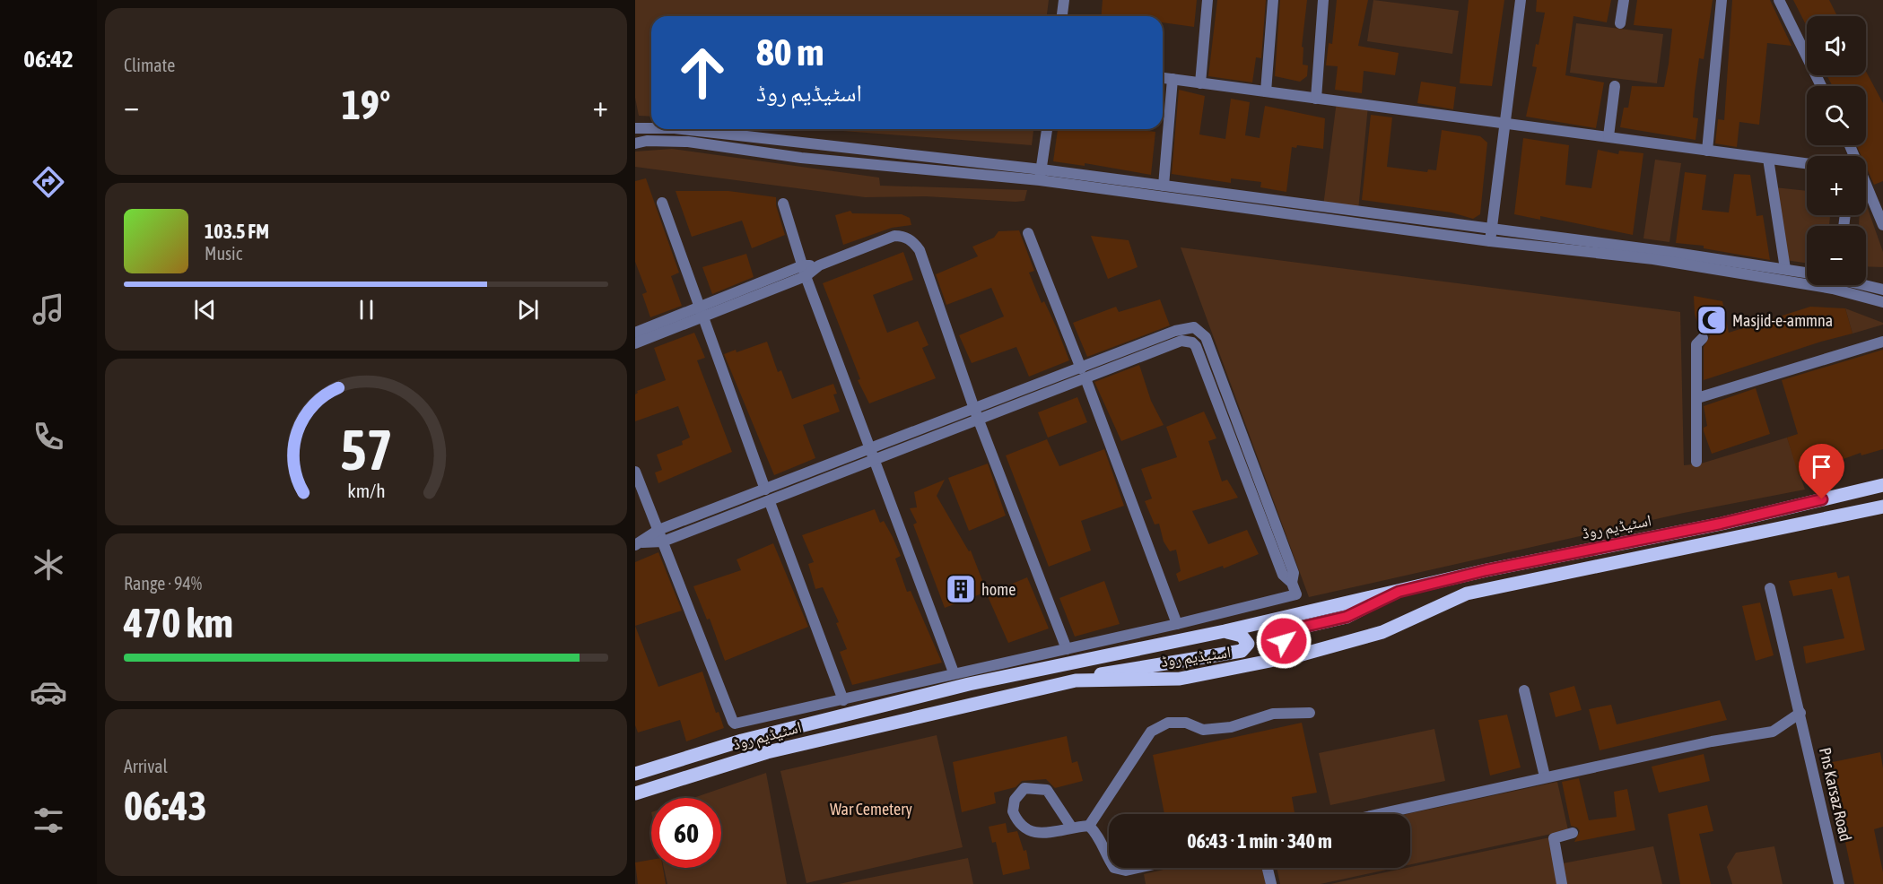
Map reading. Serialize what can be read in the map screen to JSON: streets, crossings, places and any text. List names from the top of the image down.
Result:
{
  "streets": {
    "main road": ["اسٹیڈیم روڈ"],
    "street": ["Pns Karsaz Road"]
  },
  "parks": ["War Cemetery"],
  "places": {
    "mosque": ["Masjid-e-ammna"],
    "building": ["home"]
  },
  "page": {
    "tabs": "06:42",
    "tile": [
      "Climate",
      ["Range · 94%", "470 km"],
      ["Arrival", "06:43"]
    ],
    "map_buttons": ["+", "−"],
    "turn": ["80 m", "اسٹیڈیم روڈ"],
    "heat": ["−", "19°", "+"],
    "song": ["103.5 FM", "Music"],
    "limit": "60",
    "trip": "06:43 · 1 min · 340 m",
    "gauge": ["57", "km/h"]
  }
}
